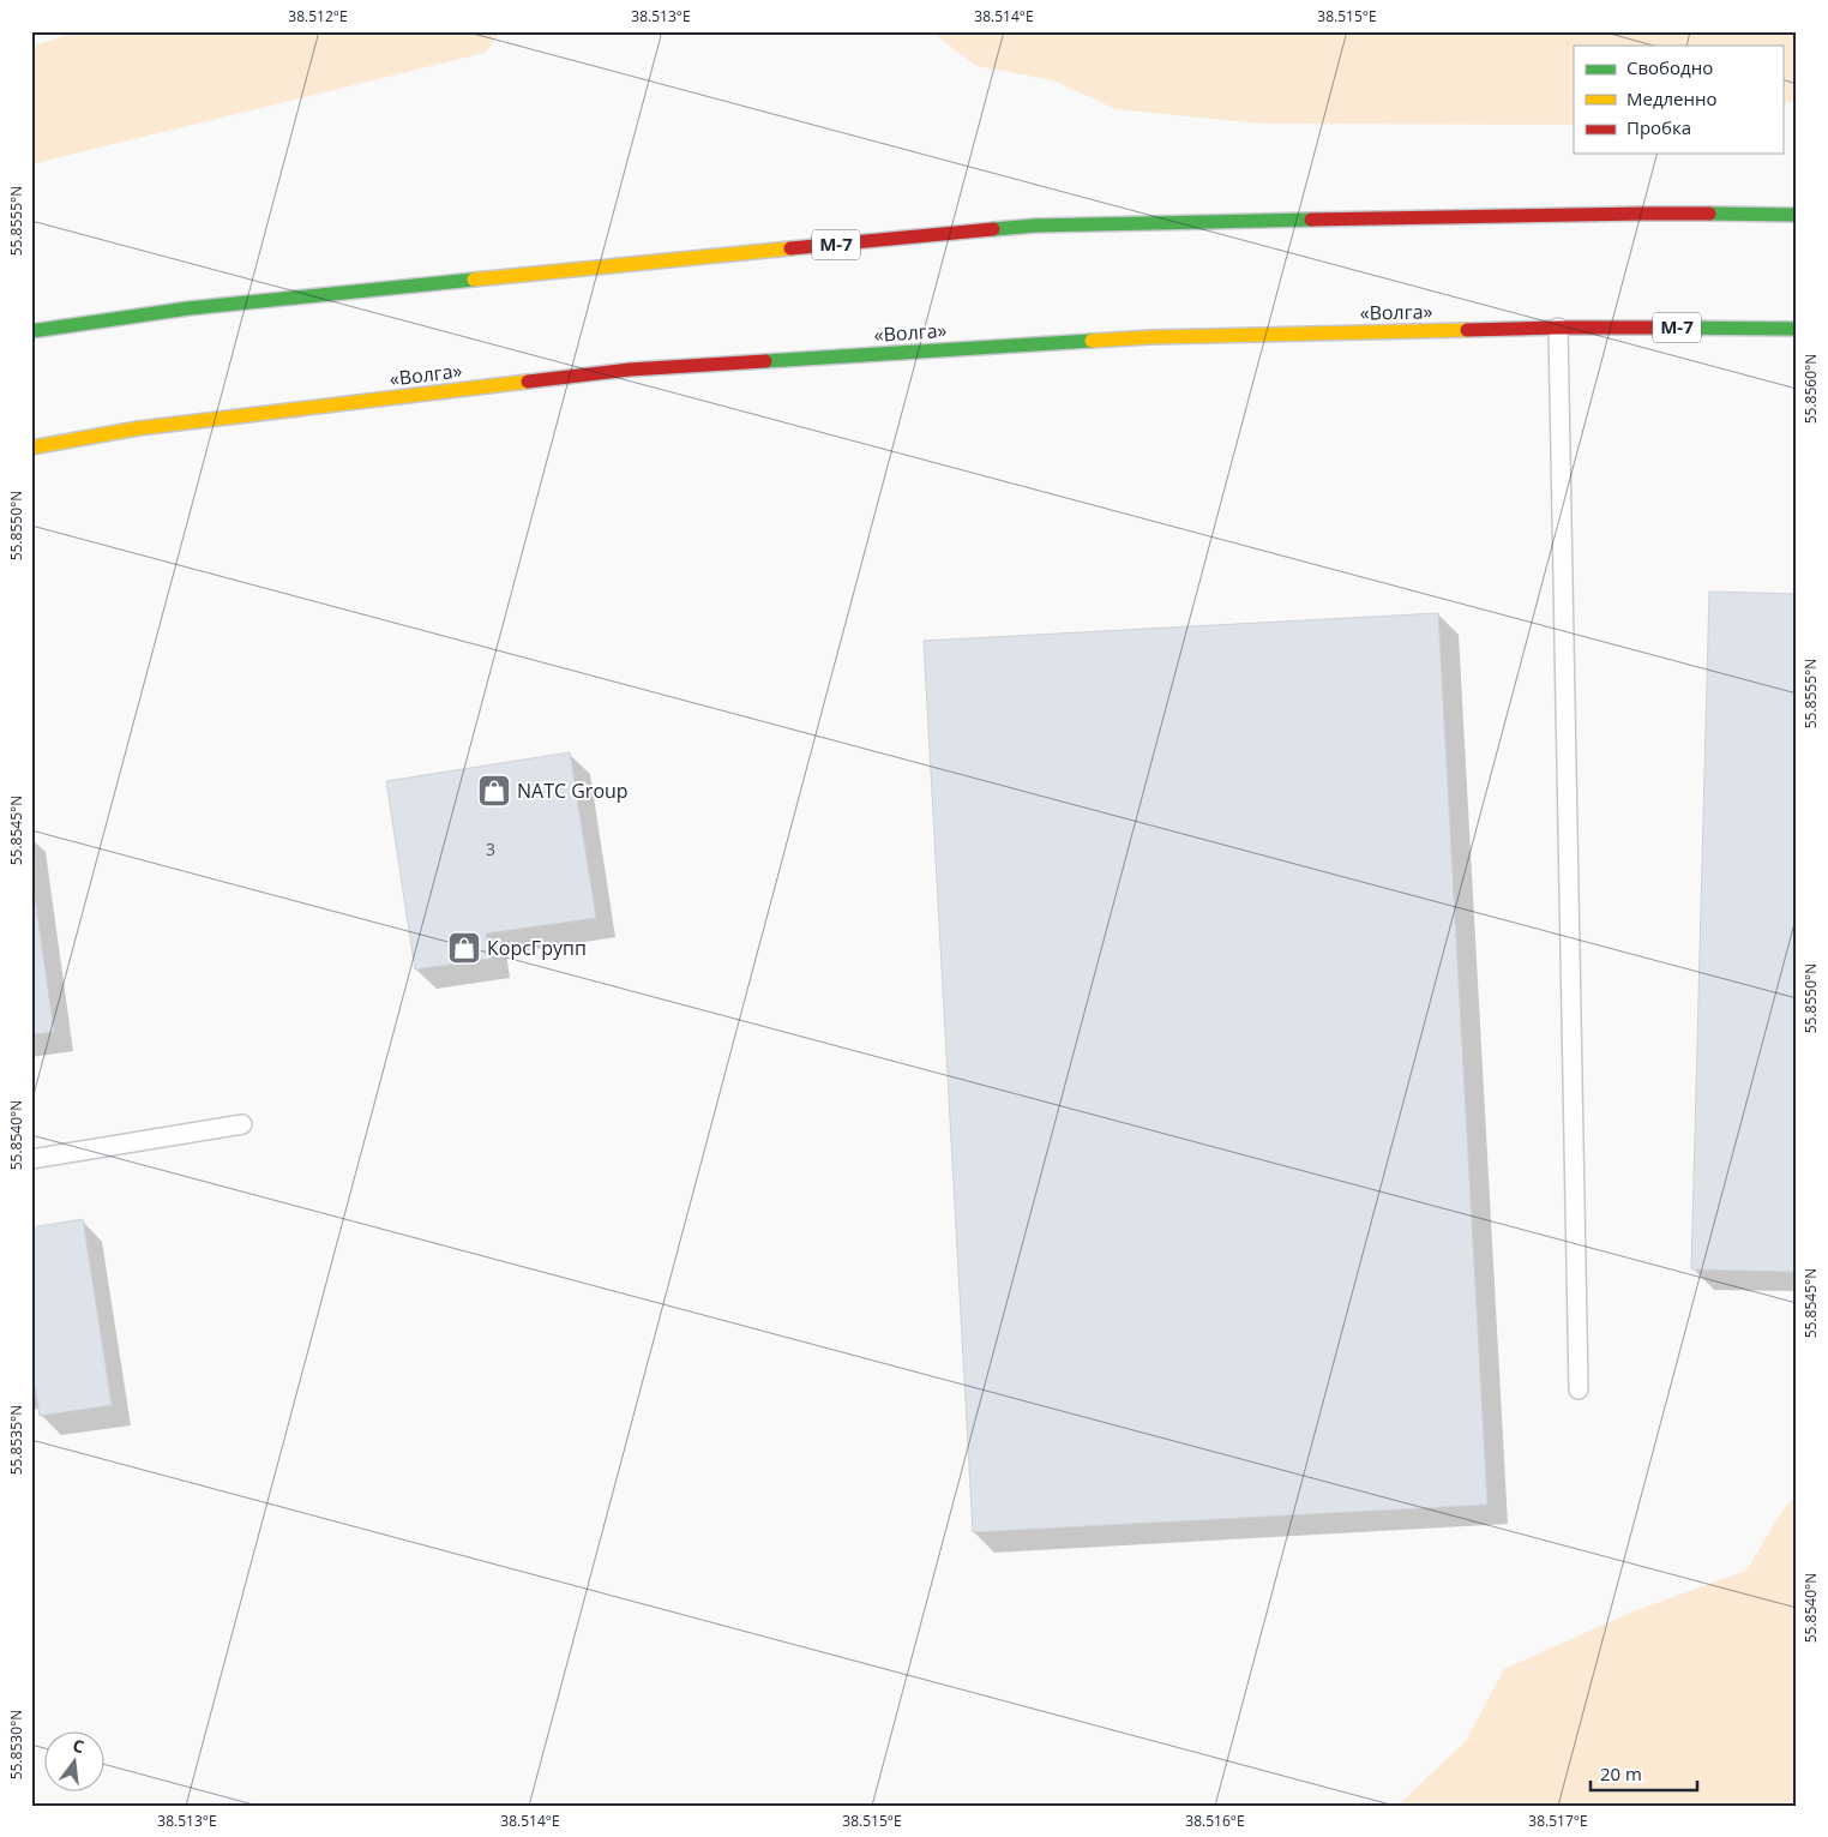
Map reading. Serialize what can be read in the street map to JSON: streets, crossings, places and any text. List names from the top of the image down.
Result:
{
  "streets": {
    "highway": ["М-7", "«Волга»"]
  },
  "places": {
    "shop": ["NATC Group", "КорсГрупп"]
  },
  "house_numbers": ["3"],
  "legend": ["Свободно", "Медленно", "Пробка"],
  "scale_bar": "20 m",
  "north": "top",
  "coordinates": [
    "38.512°E",
    "38.513°E",
    "38.514°E",
    "38.515°E",
    "55.8555°N",
    "55.8560°N",
    "55.8550°N",
    "55.8545°N",
    "55.8540°N",
    "55.8535°N",
    "55.8530°N",
    "38.516°E",
    "38.517°E"
  ]
}
